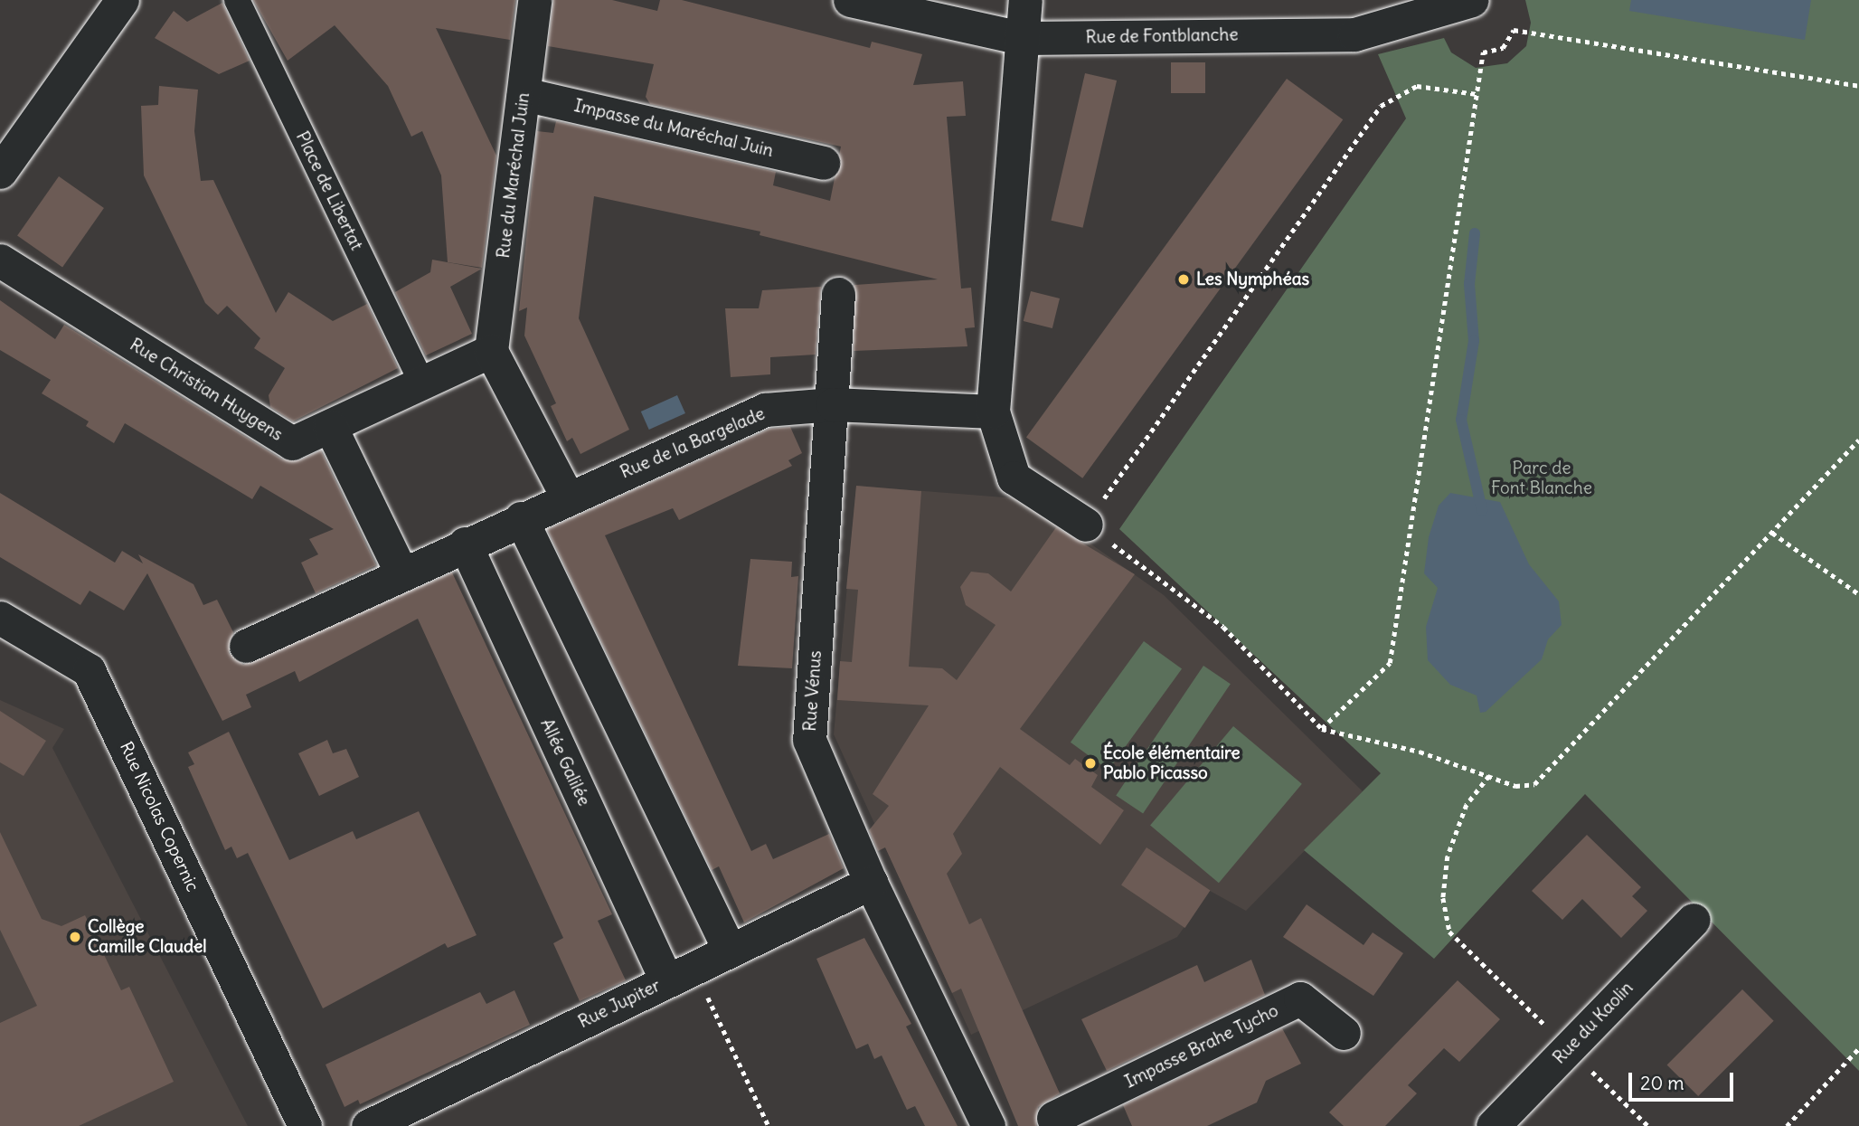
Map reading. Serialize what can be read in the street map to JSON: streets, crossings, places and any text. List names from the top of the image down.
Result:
{
  "streets": {
    "street": [
      "Rue de Fontblanche",
      "Impasse du Maréchal Juin",
      "Rue du Maréchal Juin",
      "Place de Libertat",
      "Rue Christian Huygens",
      "Rue de la Bargelade",
      "Rue Vénus",
      "Allée Galilée",
      "Rue Nicolas Copernic",
      "Rue Jupiter",
      "Rue du Kaolin",
      "Impasse Brahe Tycho"
    ]
  },
  "crossings": [
    ["Impasse du Maréchal Juin", "Rue du Maréchal Juin"],
    ["Place de Libertat", "Rue Christian Huygens"],
    ["Rue de la Bargelade", "Rue Vénus"],
    ["Rue de la Bargelade", "Allée Galilée"],
    ["Rue Vénus", "Rue Jupiter"],
    ["Allée Galilée", "Rue Jupiter"]
  ],
  "parks": ["Parc de Font Blanche"],
  "places": ["Les Nymphéas", "École élémentaire Pablo Picasso", "Collège Camille Claudel"],
  "scale_bar": "20 m"
}
